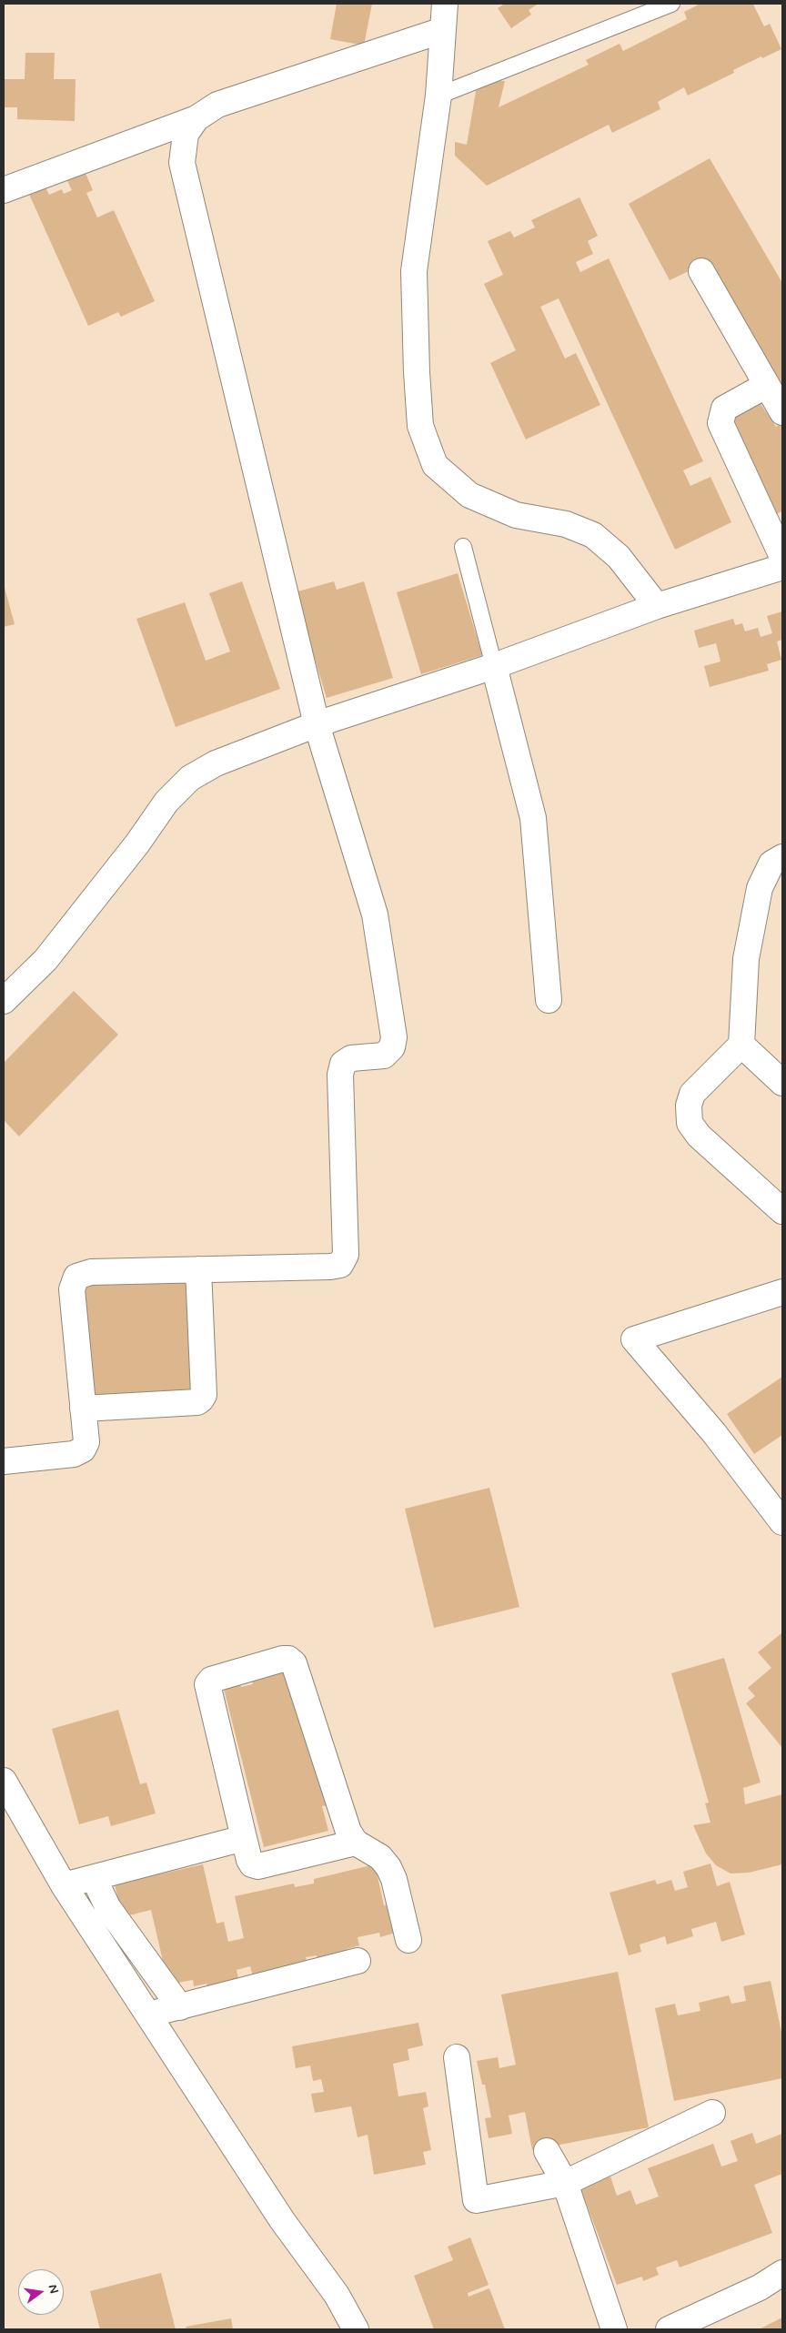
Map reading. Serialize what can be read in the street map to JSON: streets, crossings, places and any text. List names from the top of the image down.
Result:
{
  "north": "right"
}
